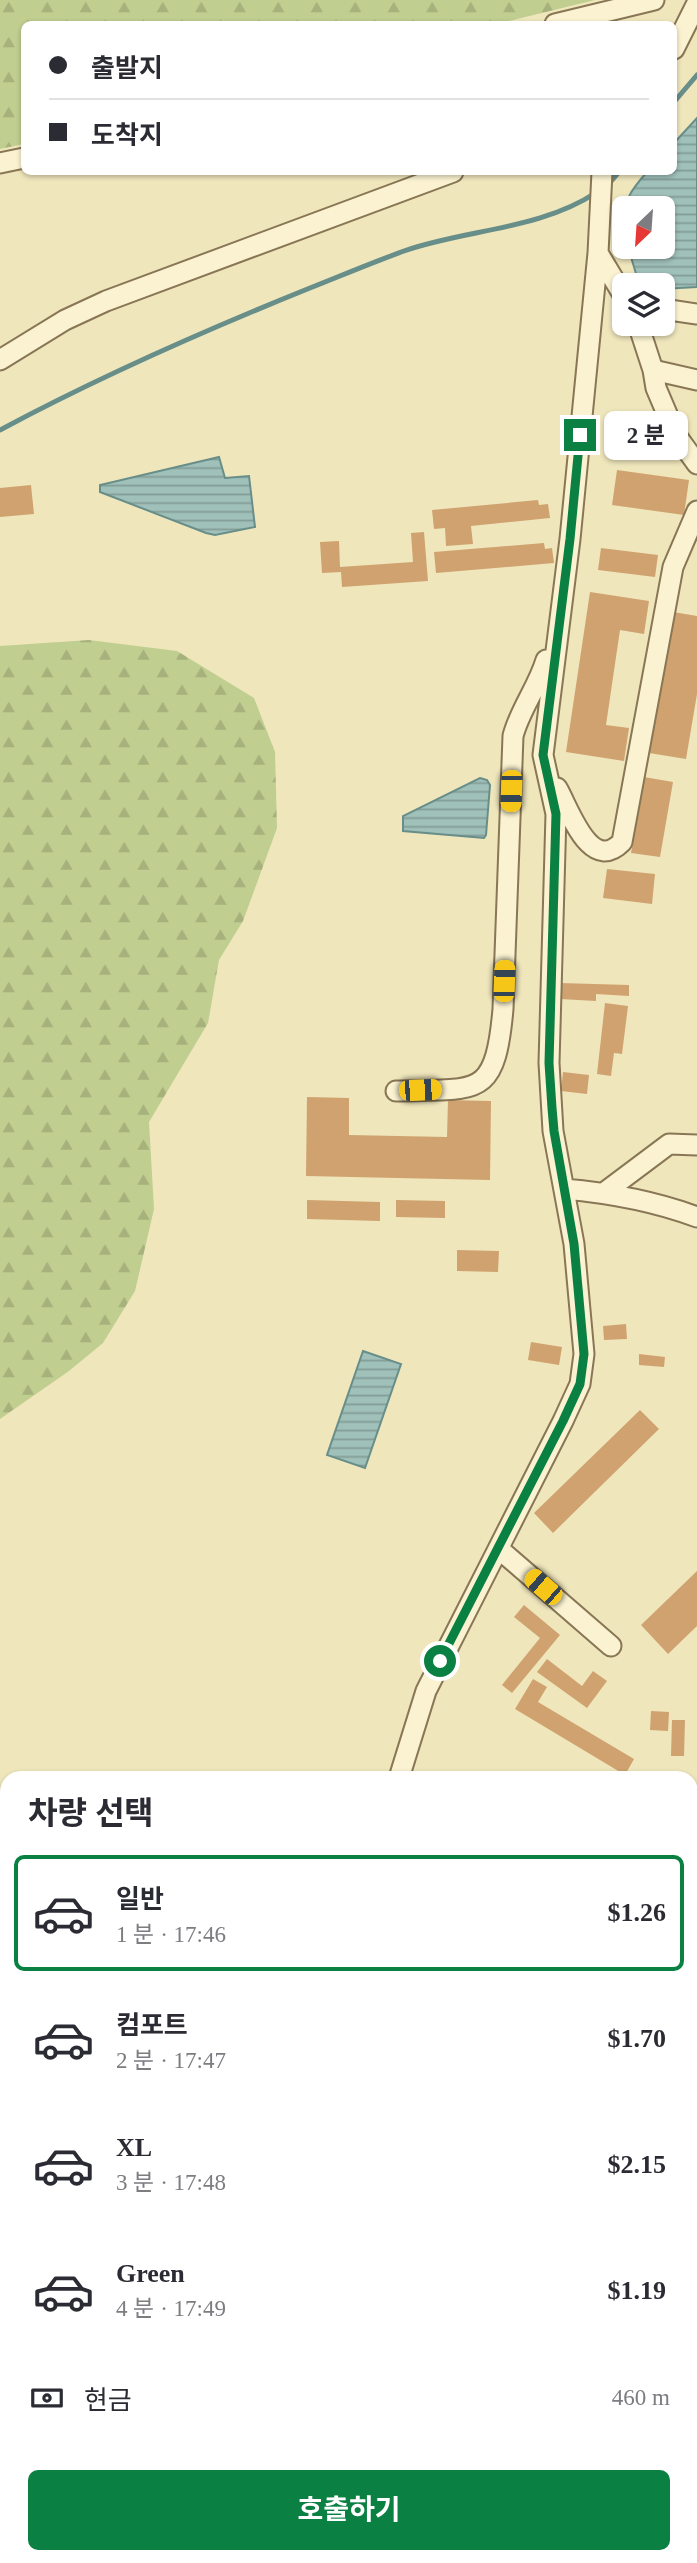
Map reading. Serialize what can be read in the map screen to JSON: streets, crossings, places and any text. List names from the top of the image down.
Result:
{
  "north": "bottom left",
  "page": {
    "banner": ["출발지", "도착지"],
    "bubble": "2 분",
    "heading": "차량 선택",
    "list": [
      {
        "name": "일반",
        "note": "1 분 · 17:46",
        "value": "$1.26"
      },
      {
        "name": "컴포트",
        "note": "2 분 · 17:47",
        "value": "$1.70"
      },
      {
        "name": "XL",
        "note": "3 분 · 17:48",
        "value": "$2.15"
      },
      {
        "name": "Green",
        "note": "4 분 · 17:49",
        "value": "$1.19"
      }
    ],
    "pay": ["현금", "460 m"],
    "buttons": "호출하기"
  }
}
